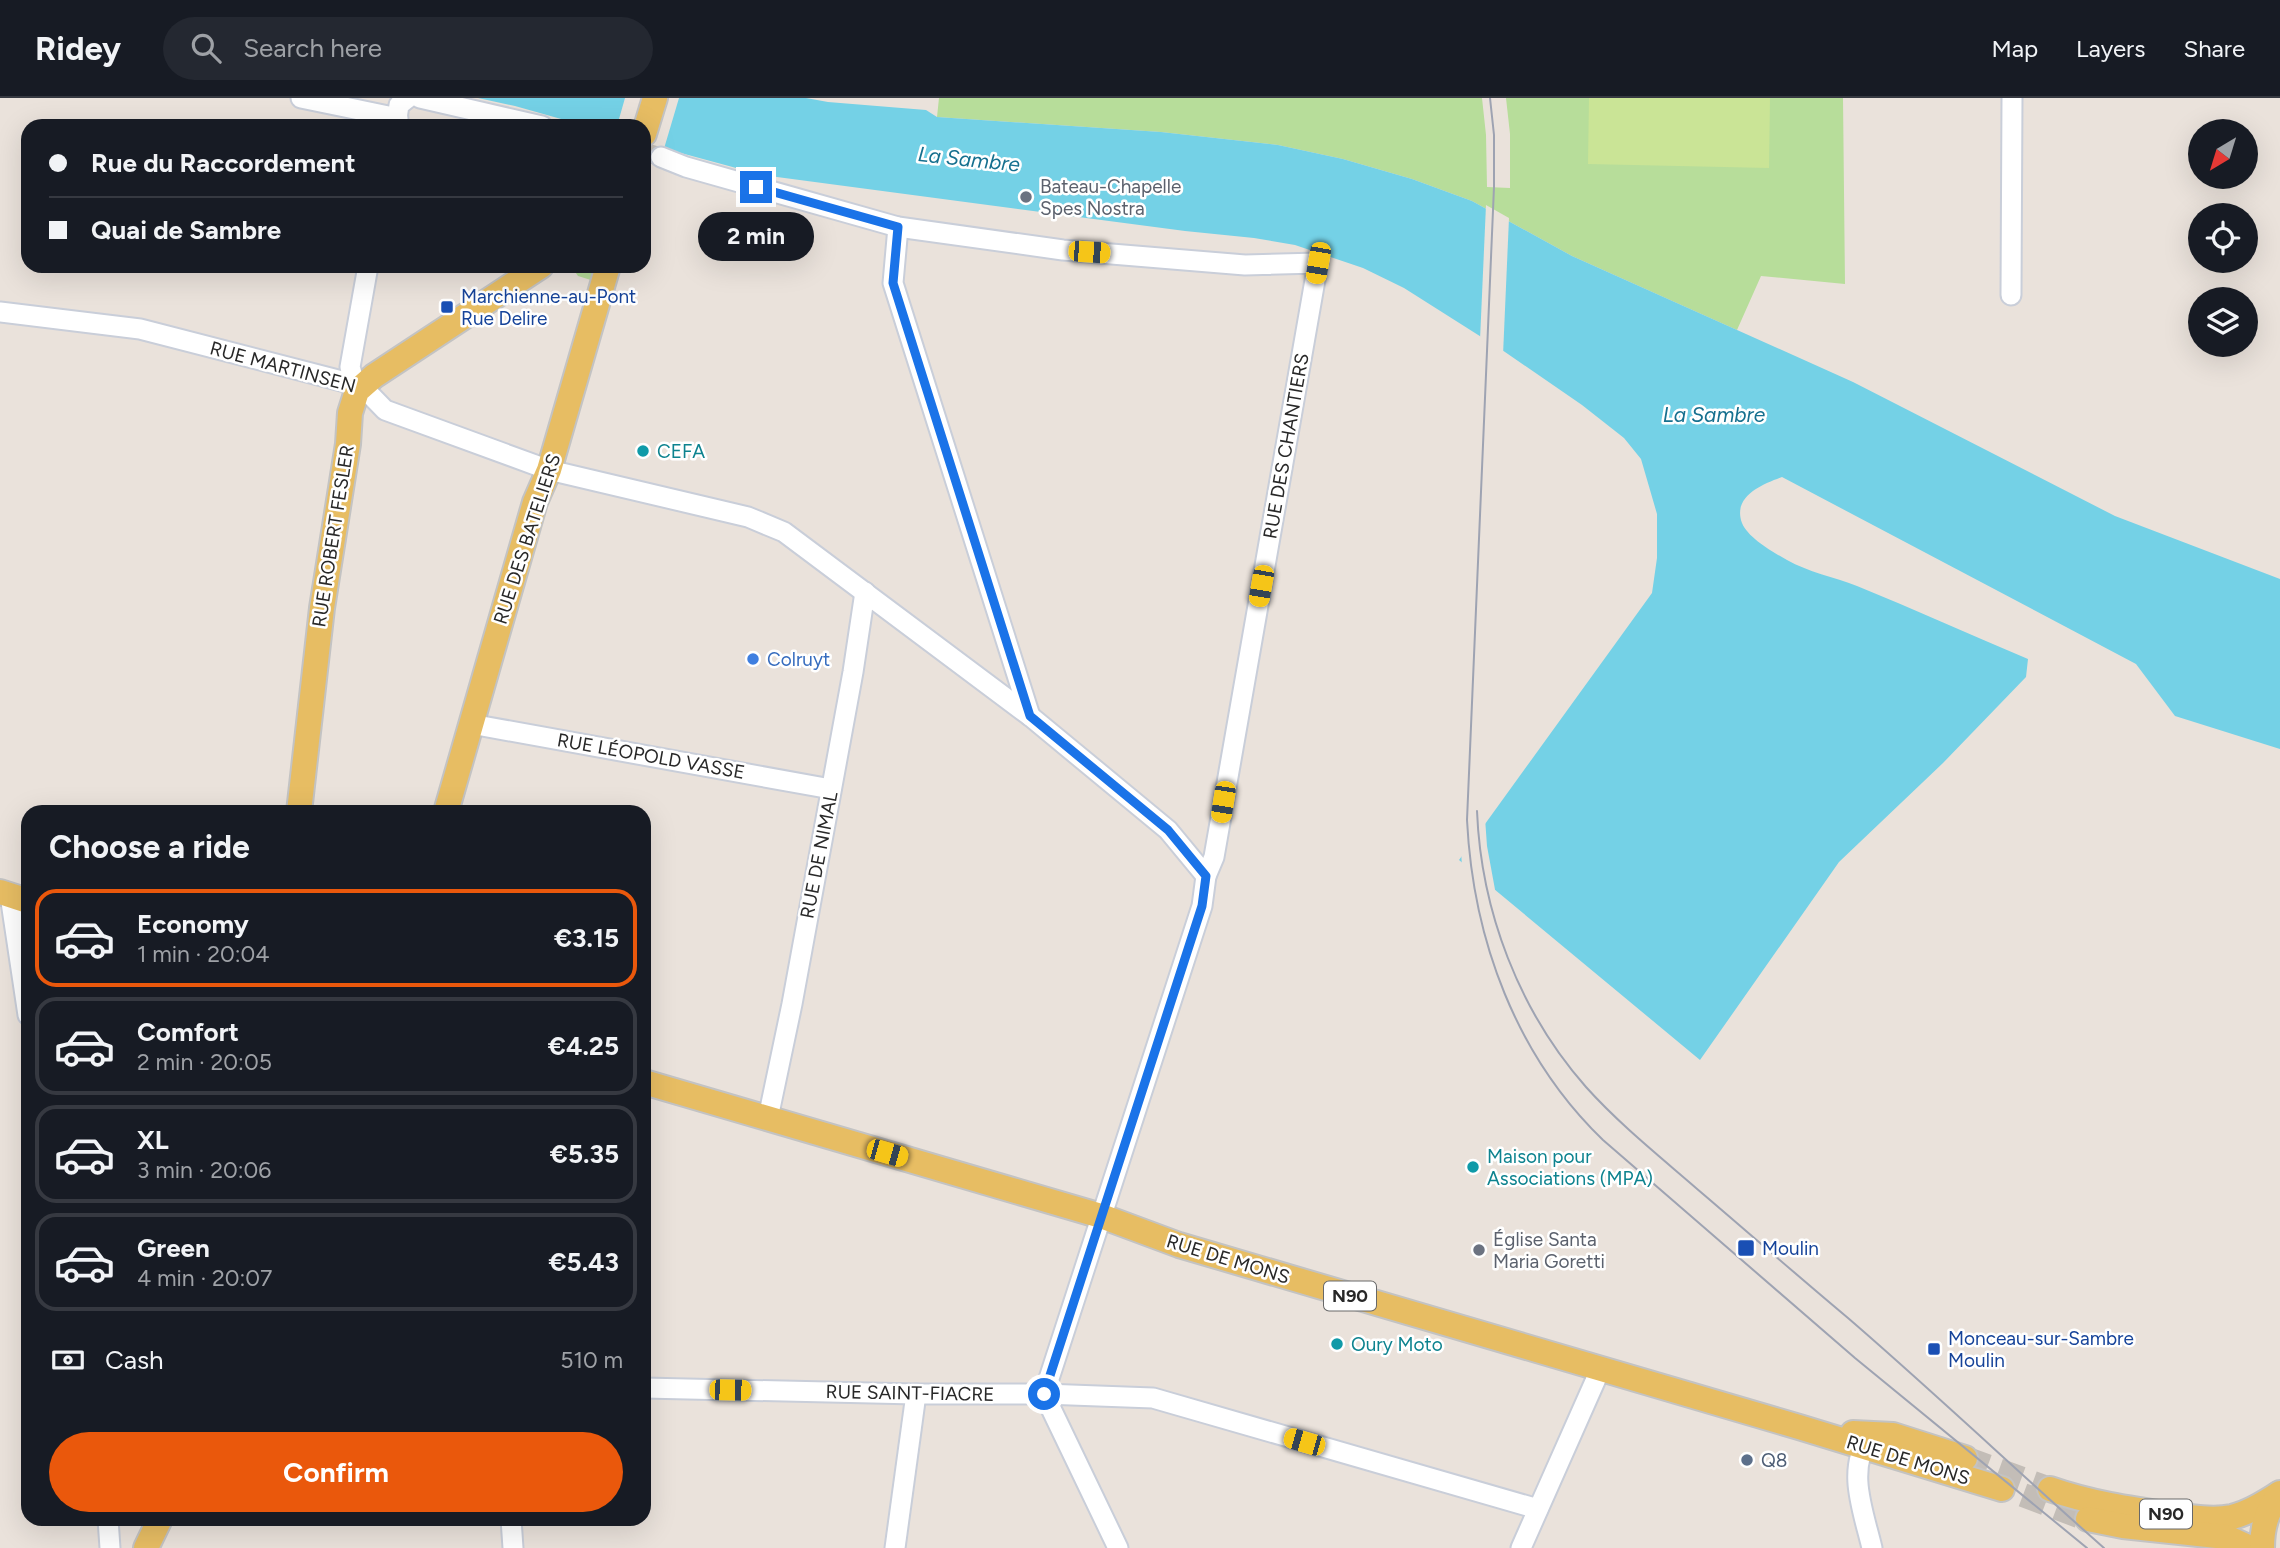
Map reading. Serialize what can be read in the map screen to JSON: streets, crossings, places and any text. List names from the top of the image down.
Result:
{
  "streets": {
    "main road": [
      "RUE ROBERT FESLER",
      "RUE DES BATELIERS",
      "RUE DE MONS",
      "N90"
    ],
    "street": [
      "RUE MARTINSEN",
      "RUE DES CHANTIERS",
      "RUE LÉOPOLD VASSE",
      "RUE DE NIMAL",
      "RUE SAINT-FIACRE"
    ]
  },
  "crossings": [
    ["RUE MARTINSEN", "RUE DES CHANTIERS"],
    ["RUE MARTINSEN", "RUE ROBERT FESLER"],
    ["RUE MARTINSEN", "RUE DES BATELIERS"],
    ["RUE MARTINSEN", "RUE DE NIMAL"],
    ["RUE DES CHANTIERS", "RUE DE MONS"],
    ["RUE DES CHANTIERS", "RUE SAINT-FIACRE"],
    ["RUE DES BATELIERS", "RUE LÉOPOLD VASSE"],
    ["RUE LÉOPOLD VASSE", "RUE DE NIMAL"],
    ["RUE DE NIMAL", "RUE DE MONS"]
  ],
  "water": ["La Sambre"],
  "places": {
    "other": [
      "Bateau-Chapelle Spes Nostra",
      "CEFA",
      "Colruyt",
      "Maison pour Associations (MPA)",
      "Église Santa Maria Goretti",
      "Oury Moto",
      "Q8"
    ],
    "transit": ["Marchienne-au-Pont Rue Delire", "Moulin", "Monceau-sur-Sambre Moulin"]
  },
  "north": "bottom left",
  "page": {
    "header": "Ridey",
    "search": "Search here",
    "nav": ["Map", "Layers", "Share"],
    "banner": ["Rue du Raccordement", "Quai de Sambre"],
    "bubble": "2 min",
    "heading": "Choose a ride",
    "list": [
      {
        "name": "Economy",
        "note": "1 min · 20:04",
        "value": "€3.15"
      },
      {
        "name": "Comfort",
        "note": "2 min · 20:05",
        "value": "€4.25"
      },
      {
        "name": "XL",
        "note": "3 min · 20:06",
        "value": "€5.35"
      },
      {
        "name": "Green",
        "note": "4 min · 20:07",
        "value": "€5.43"
      }
    ],
    "pay": ["Cash", "510 m"],
    "buttons": "Confirm"
  }
}
